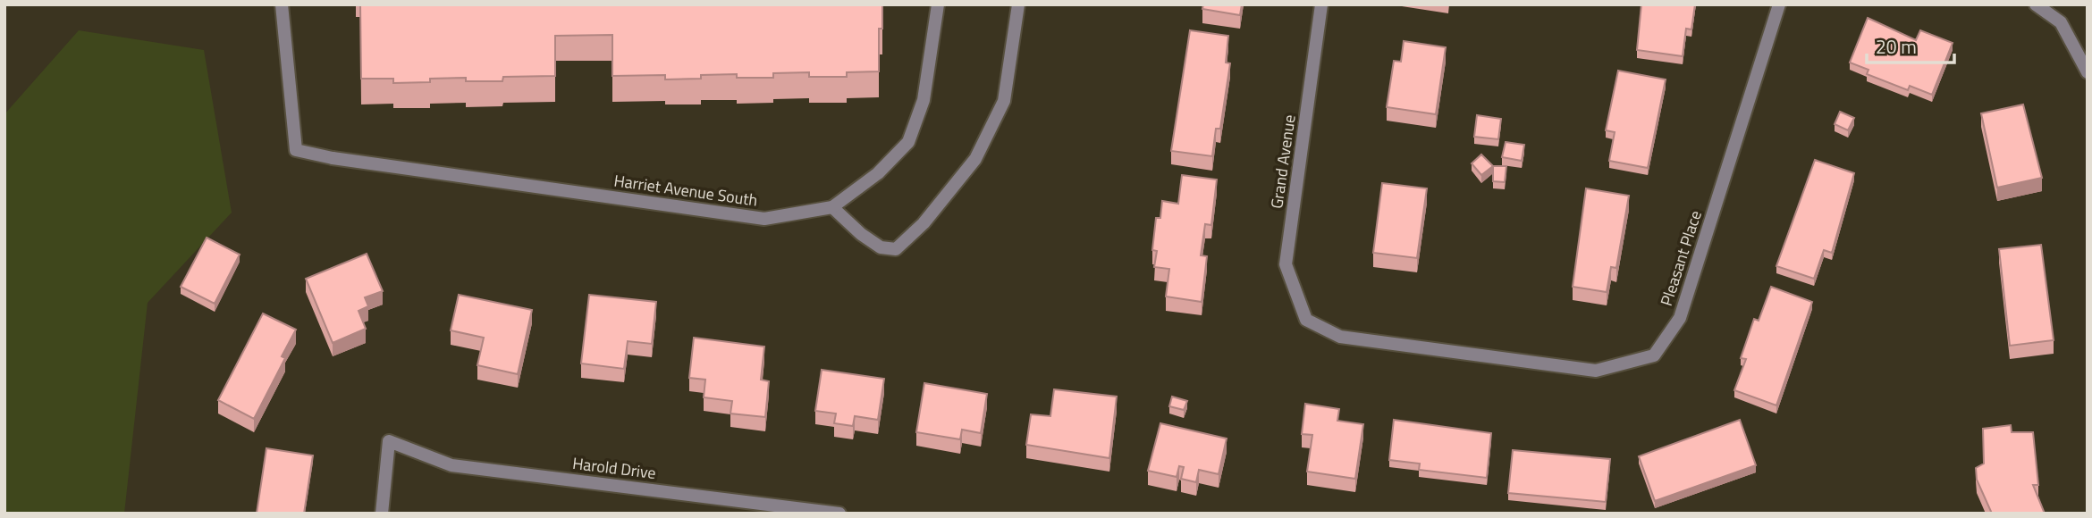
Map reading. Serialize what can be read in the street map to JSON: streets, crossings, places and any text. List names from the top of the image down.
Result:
{
  "streets": {
    "street": [
      "Grand Avenue",
      "Harriet Avenue South",
      "Pleasant Place",
      "Harold Drive"
    ]
  },
  "crossings": [
    ["Grand Avenue", "Pleasant Place"]
  ],
  "scale_bar": "20 m"
}
